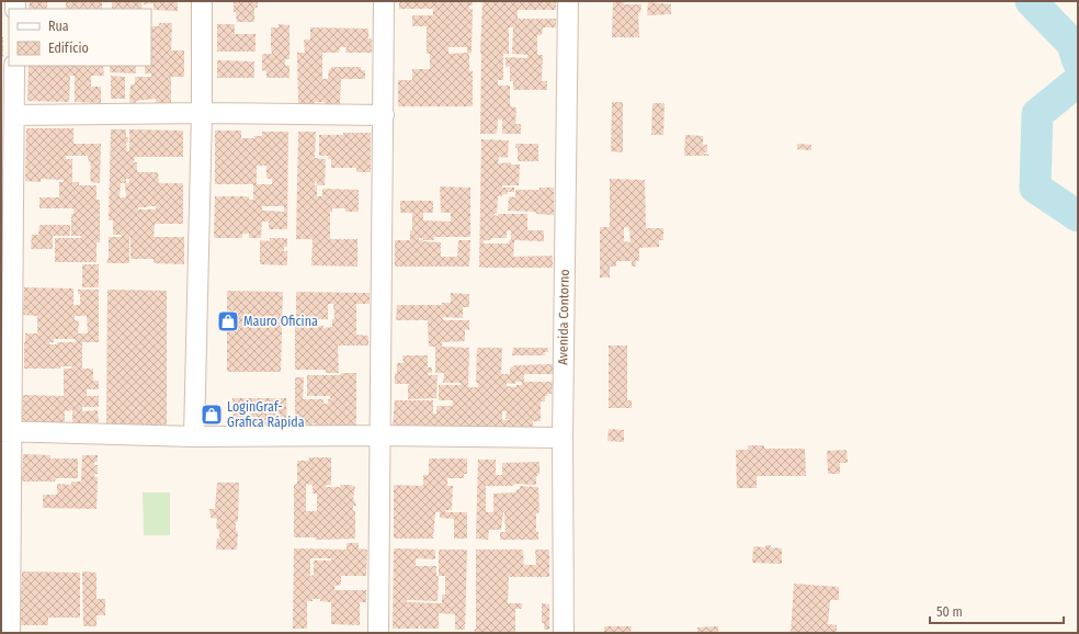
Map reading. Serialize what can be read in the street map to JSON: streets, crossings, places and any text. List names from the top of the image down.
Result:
{
  "streets": {
    "street": ["Avenida Contorno"]
  },
  "places": {
    "shop": ["Mauro Oficina", "LoginGraf- Grafica Rápida"]
  },
  "legend": ["Rua", "Edifício"],
  "scale_bar": "50 m"
}
